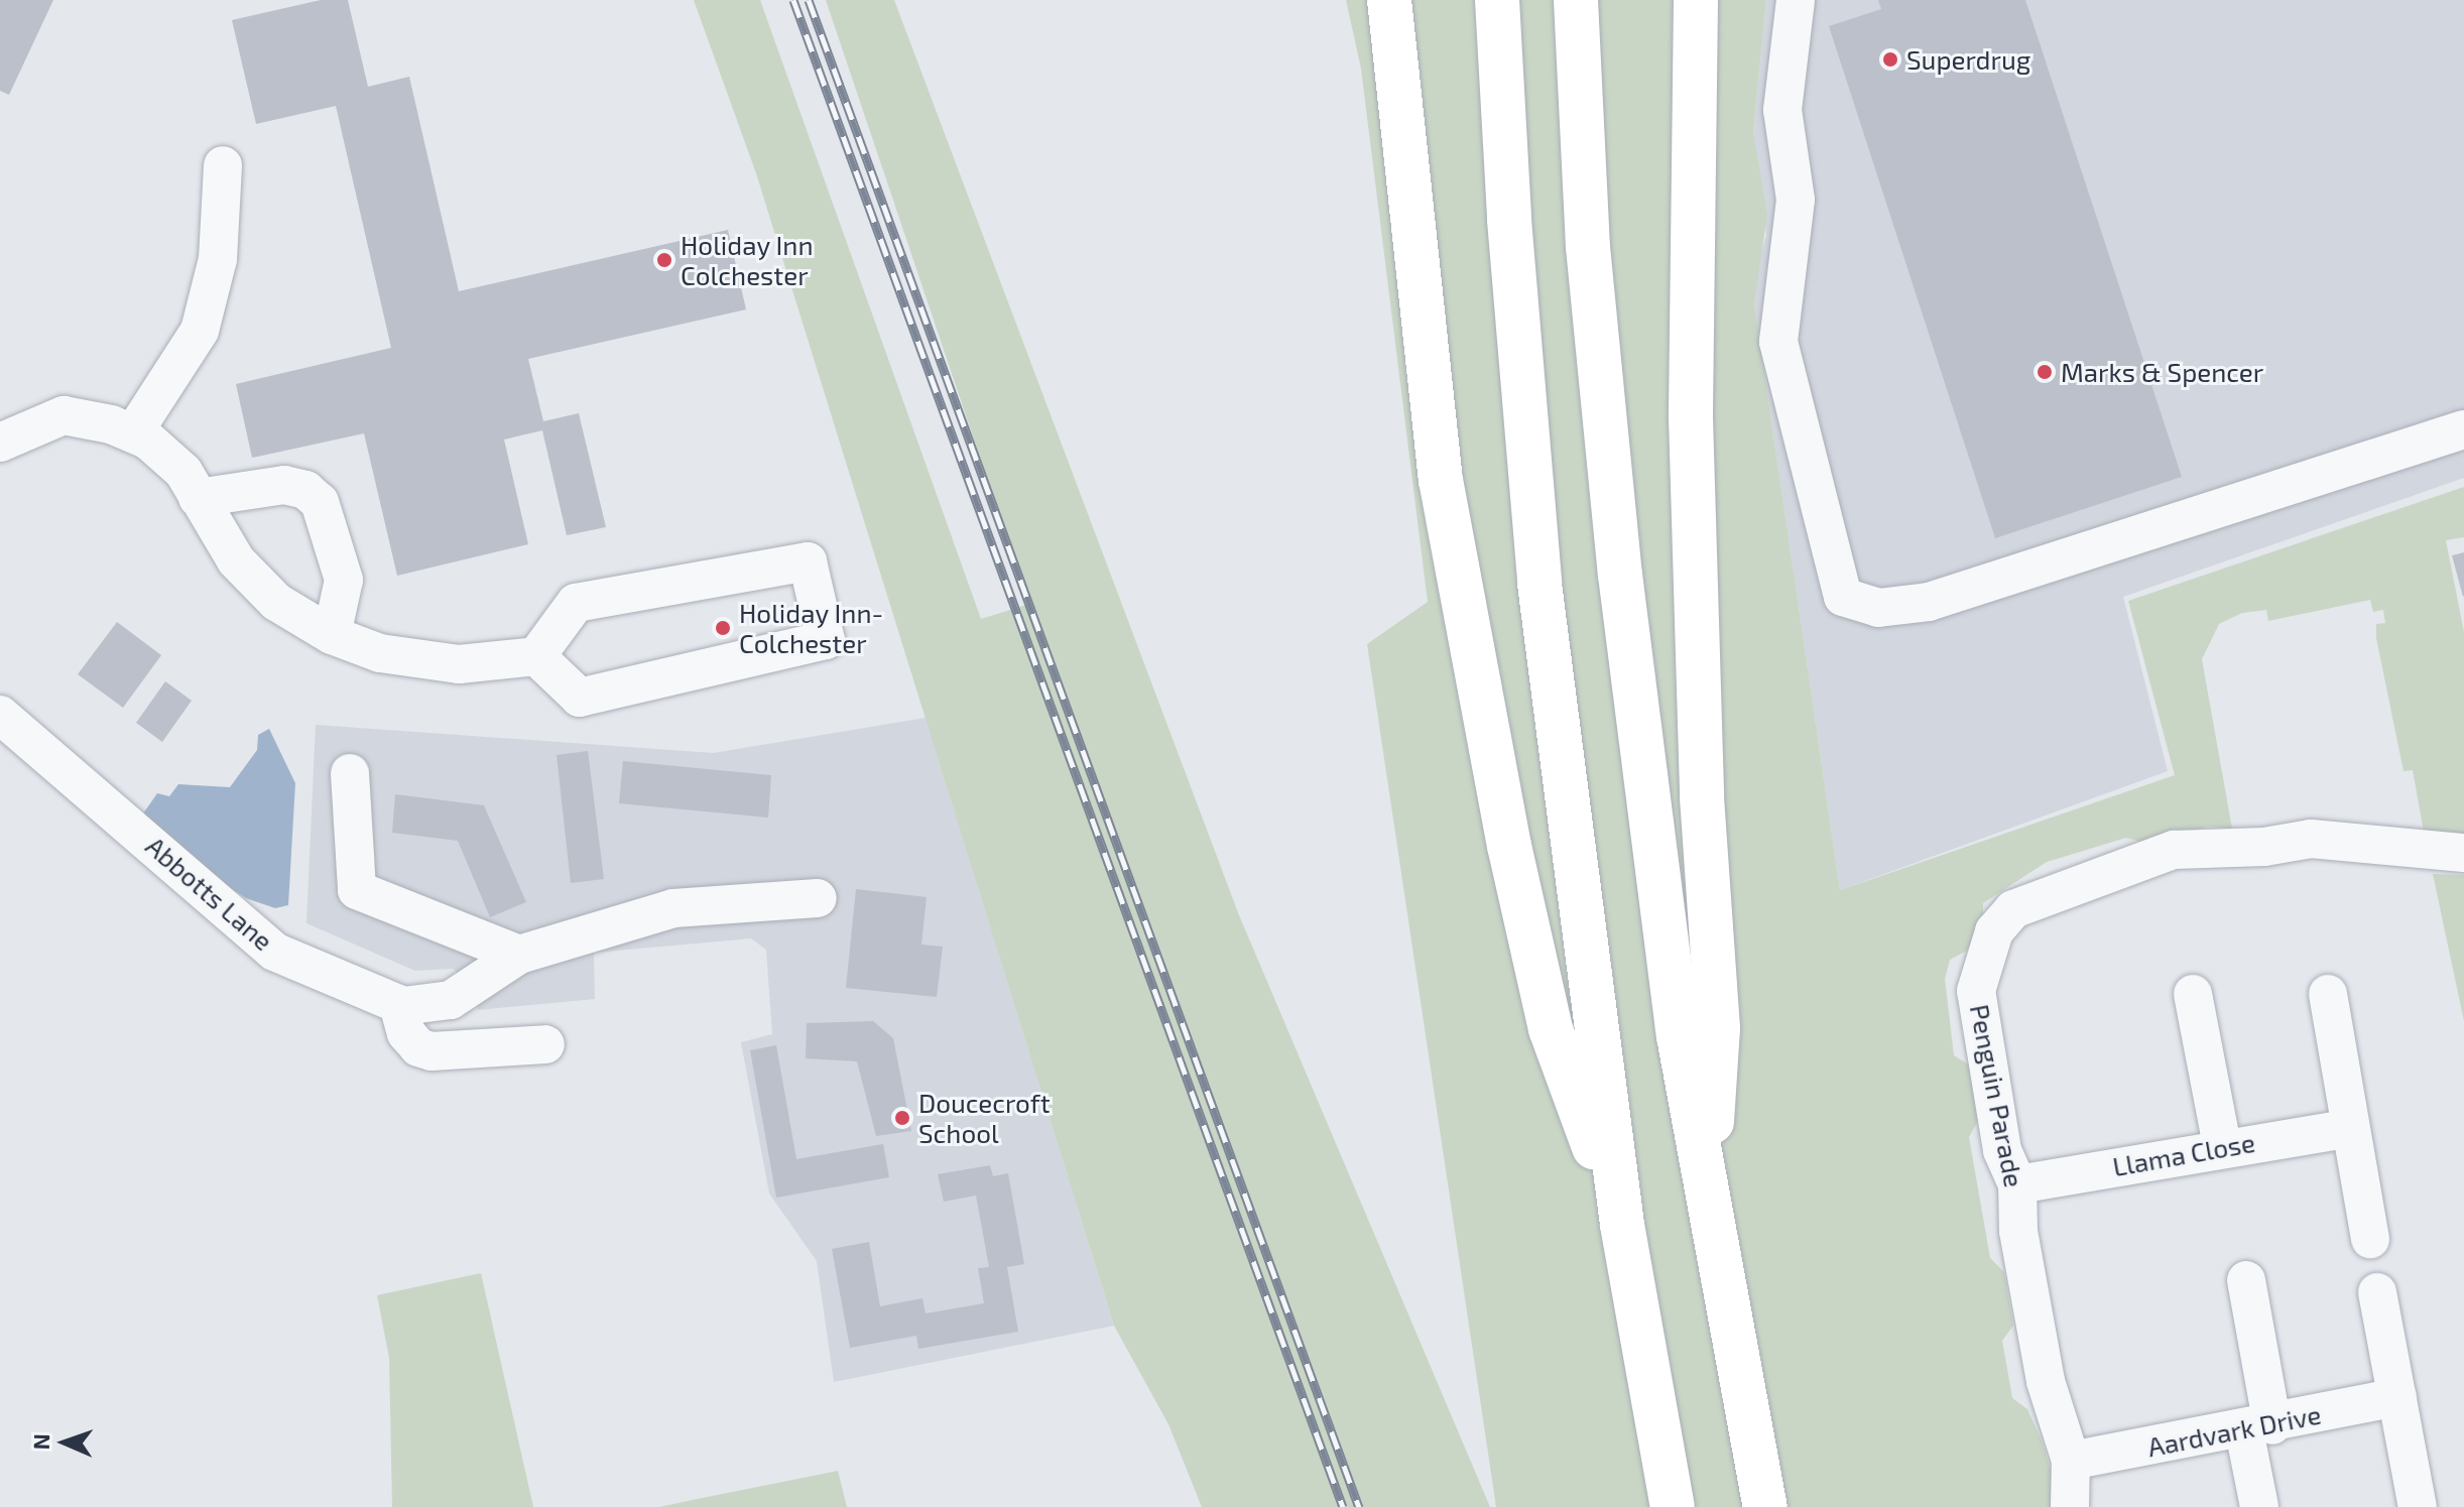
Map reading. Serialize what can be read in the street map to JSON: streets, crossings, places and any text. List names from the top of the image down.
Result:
{
  "streets": {
    "street": [
      "Abbotts Lane",
      "Penguin Parade",
      "Llama Close",
      "Aardvark Drive"
    ]
  },
  "crossings": [
    ["Penguin Parade", "Llama Close"],
    ["Penguin Parade", "Aardvark Drive"]
  ],
  "places": [
    "Superdrug",
    "Holiday Inn Colchester",
    "Marks & Spencer",
    "Holiday Inn- Colchester",
    "Doucecroft School"
  ],
  "north": "left"
}
